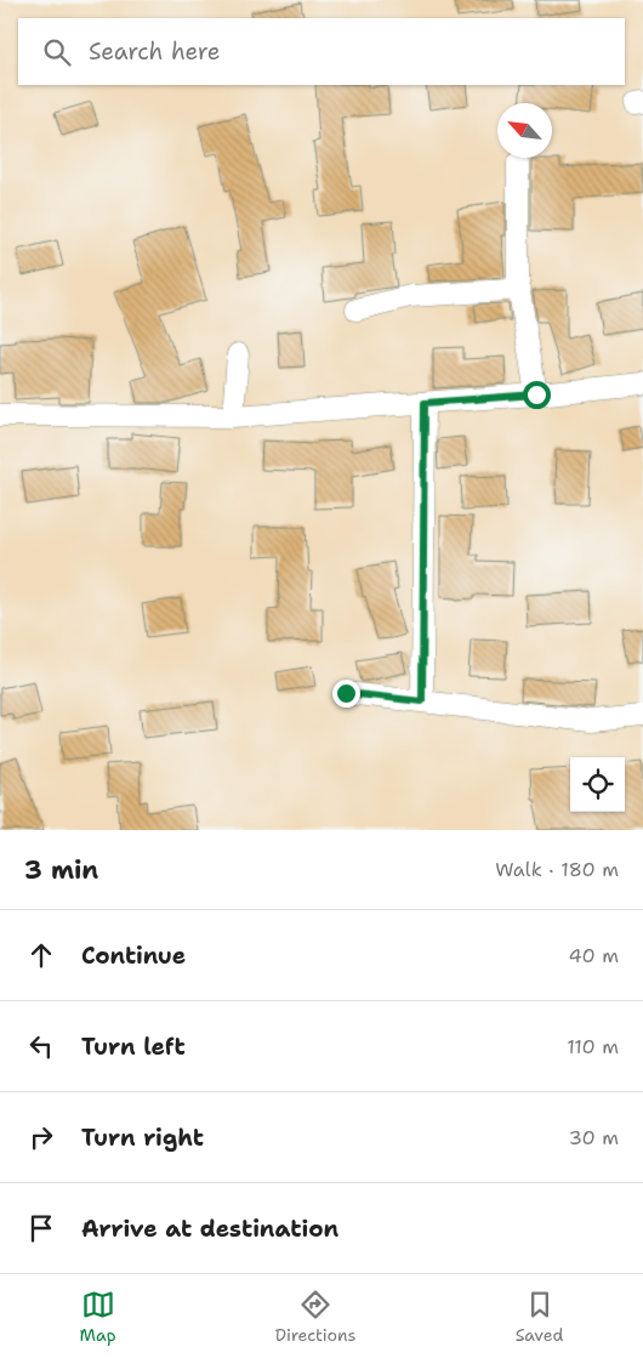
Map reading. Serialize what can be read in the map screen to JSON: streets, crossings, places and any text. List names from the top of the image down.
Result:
{
  "north": "top left",
  "page": {
    "search": "Search here",
    "heading": ["3 min", "Walk · 180 m"],
    "list": [
      ["Continue", "40 m"],
      ["Turn left", "110 m"],
      ["Turn right", "30 m"],
      "Arrive at destination"
    ],
    "nav": ["Map", "Directions", "Saved"]
  }
}
